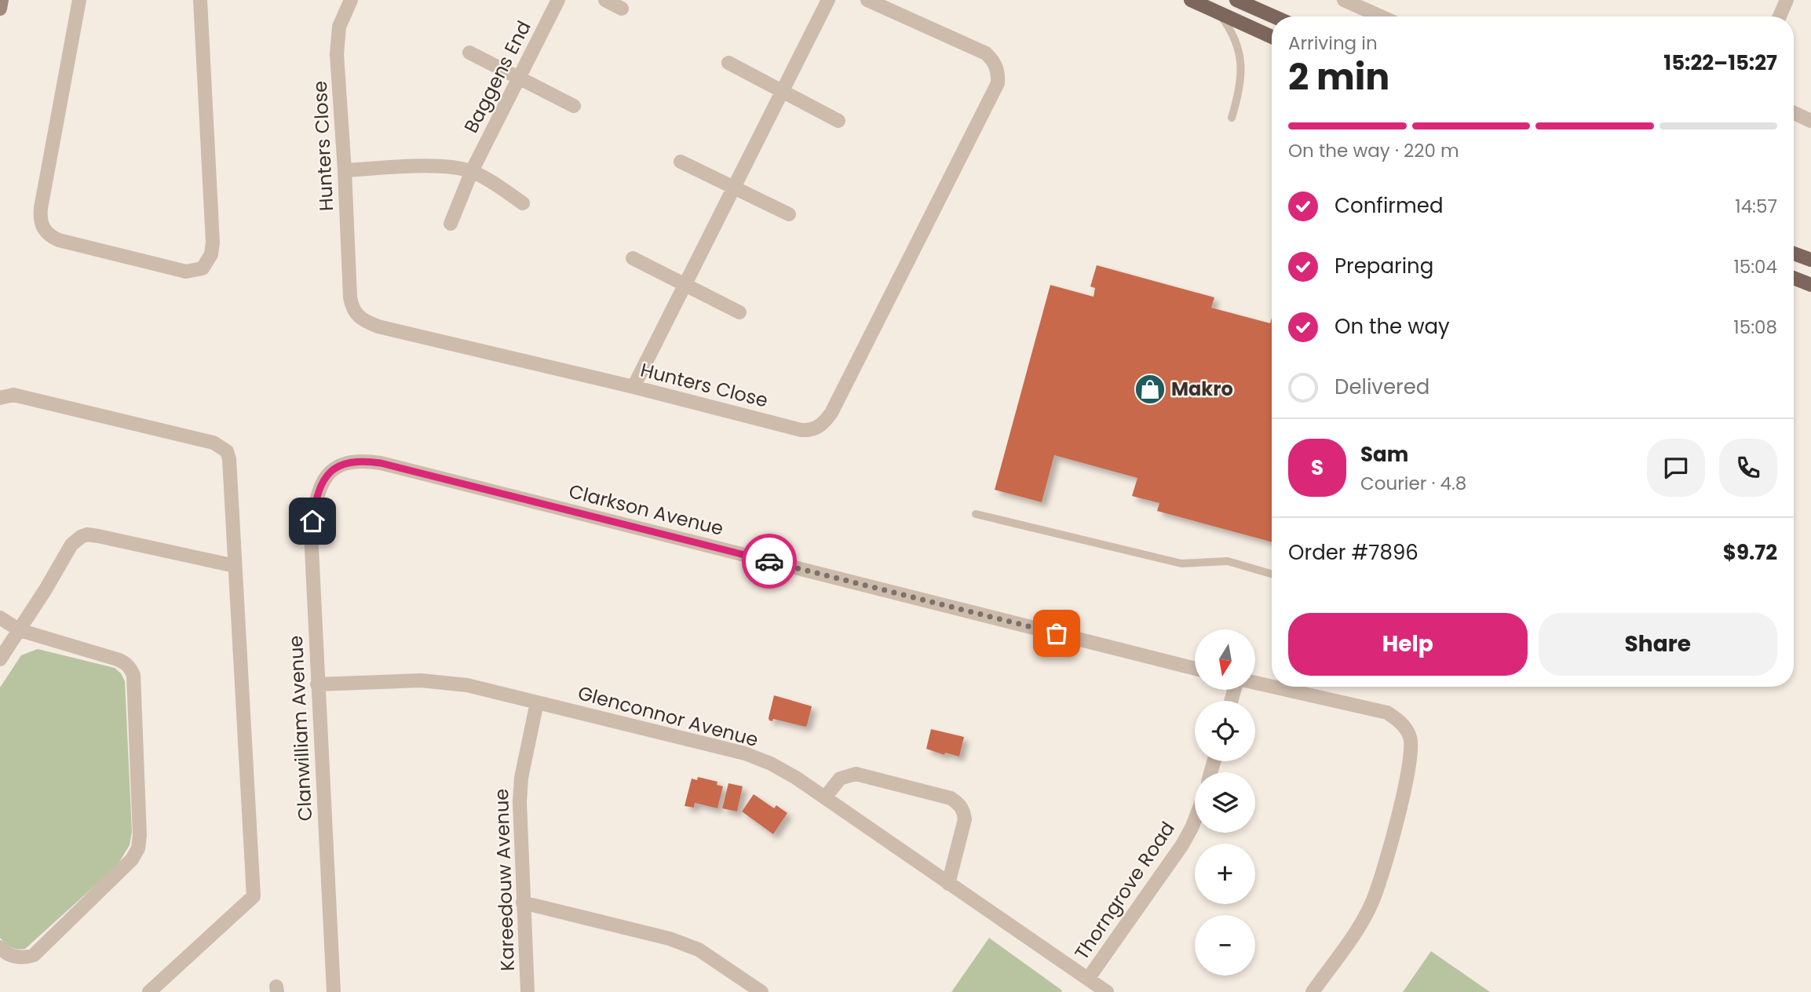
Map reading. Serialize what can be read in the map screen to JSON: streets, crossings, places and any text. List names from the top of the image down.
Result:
{
  "streets": {
    "street": [
      "Baggens End",
      "Hunters Close",
      "Clarkson Avenue",
      "Glenconnor Avenue",
      "Clanwilliam Avenue",
      "Kareedouw Avenue",
      "Thorngrove Road"
    ]
  },
  "crossings": [
    ["Clarkson Avenue", "Clanwilliam Avenue"],
    ["Glenconnor Avenue", "Clanwilliam Avenue"],
    ["Glenconnor Avenue", "Kareedouw Avenue"],
    ["Glenconnor Avenue", "Thorngrove Road"]
  ],
  "places": {
    "shop": ["Makro"]
  },
  "north": "bottom",
  "page": {
    "heading": ["2 min", "Arriving in", "15:22–15:27"],
    "panel": [
      "Sam",
      "Courier · 4.8",
      "Order #7896",
      "$9.72"
    ],
    "bar": "On the way · 220 m",
    "list": [
      ["Confirmed", "14:57"],
      ["Preparing", "15:04"],
      ["On the way", "15:08"],
      "Delivered"
    ],
    "round": "S",
    "buttons": ["Help", "Share"],
    "map_buttons": ["+", "−"]
  }
}
